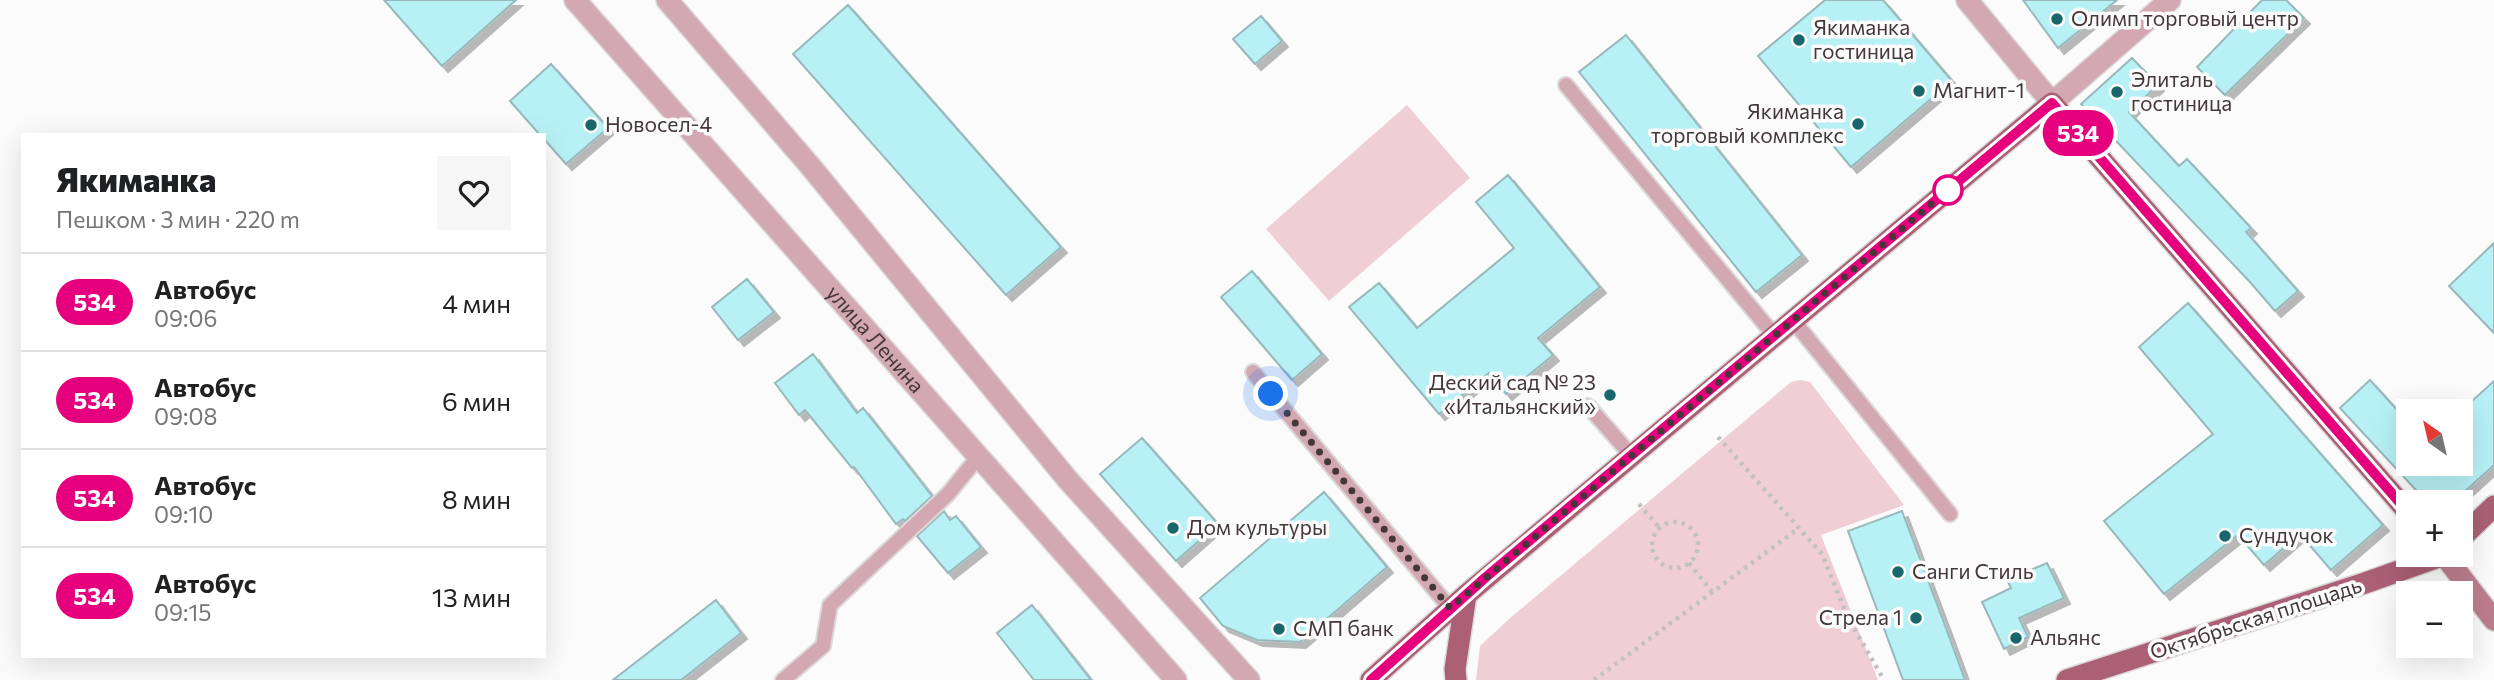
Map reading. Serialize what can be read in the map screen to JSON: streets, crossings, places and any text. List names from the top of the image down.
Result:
{
  "streets": {
    "main road": ["Октябрьская площадь"],
    "street": ["улица Ленина"]
  },
  "places": [
    "Олимп торговый центр",
    "Якиманка гостиница",
    "Магнит-1",
    "Элиталь гостиница",
    "Якиманка торговый комплекс",
    "Новосел-4",
    "Деский сад № 23 «Итальянский»",
    "Дом культуры",
    "Сундучок",
    "Санги Стиль",
    "Стрела 1",
    "СМП банк",
    "Альянс"
  ],
  "lines": ["bus line 534"],
  "north": "top left",
  "page": {
    "on_map": "534",
    "heading": ["Якиманка", "Пешком · 3 мин · 220 m"],
    "list": [
      {
        "mark": "534",
        "name": "Автобус",
        "note": "09:06",
        "value": "4 мин"
      },
      {
        "mark": "534",
        "name": "Автобус",
        "note": "09:08",
        "value": "6 мин"
      },
      {
        "mark": "534",
        "name": "Автобус",
        "note": "09:10",
        "value": "8 мин"
      },
      {
        "mark": "534",
        "name": "Автобус",
        "note": "09:15",
        "value": "13 мин"
      }
    ],
    "map_buttons": ["+", "−"]
  }
}
